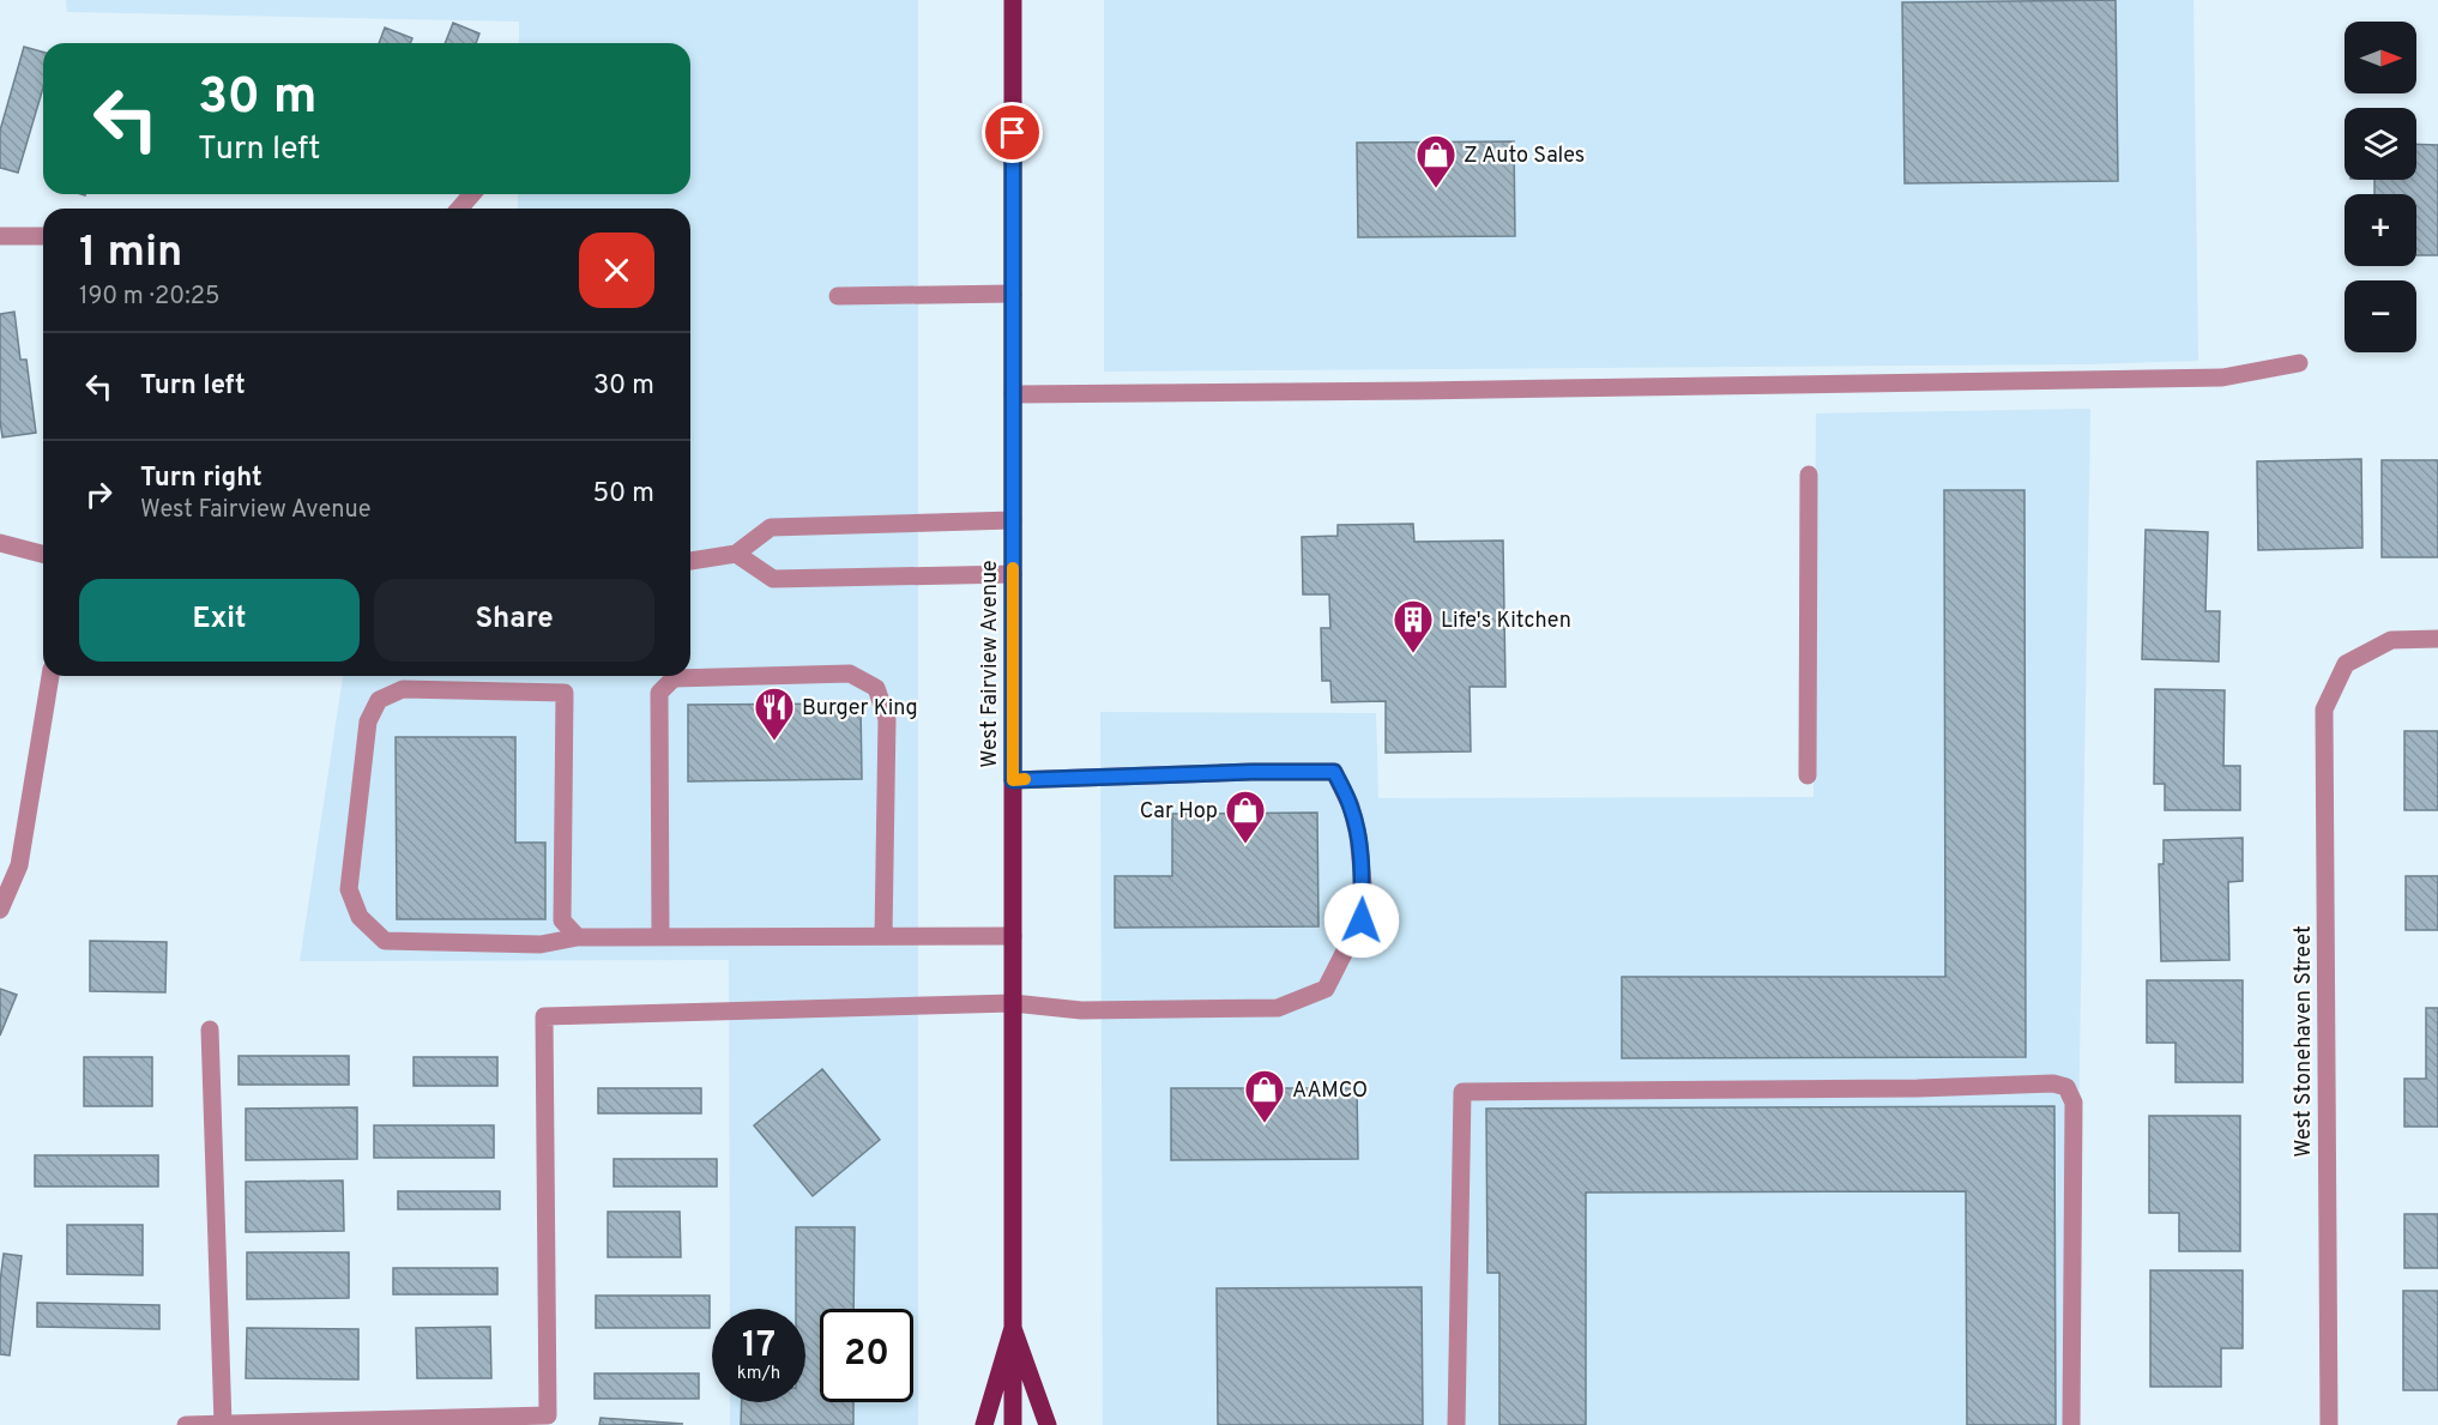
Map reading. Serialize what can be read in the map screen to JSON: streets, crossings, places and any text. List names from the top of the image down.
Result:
{
  "streets": {
    "main road": ["West Fairview Avenue"],
    "street": ["West Stonehaven Street"]
  },
  "places": {
    "shop": ["Z Auto Sales", "Car Hop", "AAMCO"],
    "building": ["Life's Kitchen"],
    "restaurant": ["Burger King"]
  },
  "north": "right",
  "page": {
    "map_buttons": ["+", "−"],
    "turn": ["30 m", "Turn left"],
    "heading": ["1 min", "190 m · 20:25"],
    "list": [
      {
        "name": "Turn left",
        "value": "30 m"
      },
      {
        "name": "Turn right",
        "note": "West Fairview Avenue",
        "value": "50 m"
      }
    ],
    "buttons": ["Exit", "Share"],
    "speed": "17 km/h",
    "limit": "20"
  }
}
